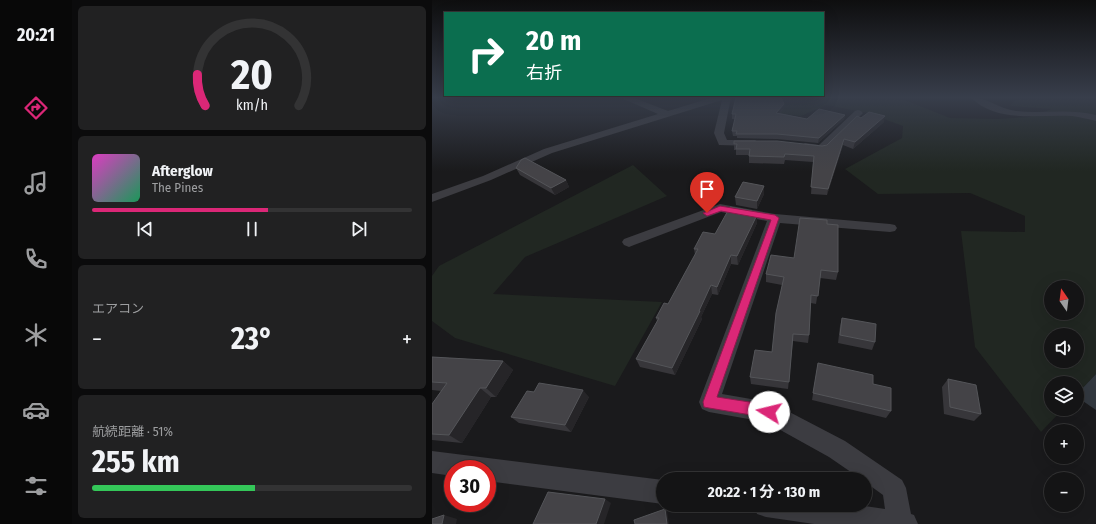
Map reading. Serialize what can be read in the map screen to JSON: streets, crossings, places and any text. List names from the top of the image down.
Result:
{
  "north": "top",
  "page": {
    "tabs": "20:21",
    "turn": ["20 m", "右折"],
    "song": ["Afterglow", "The Pines"],
    "tile": [
      "エアコン",
      ["航続距離 · 51%", "255 km"]
    ],
    "map_buttons": ["+", "−"],
    "heat": ["−", "23°", "+"],
    "limit": "30",
    "trip": "20:22 · 1 分 · 130 m",
    "gauge": ["20", "km/h"]
  }
}
